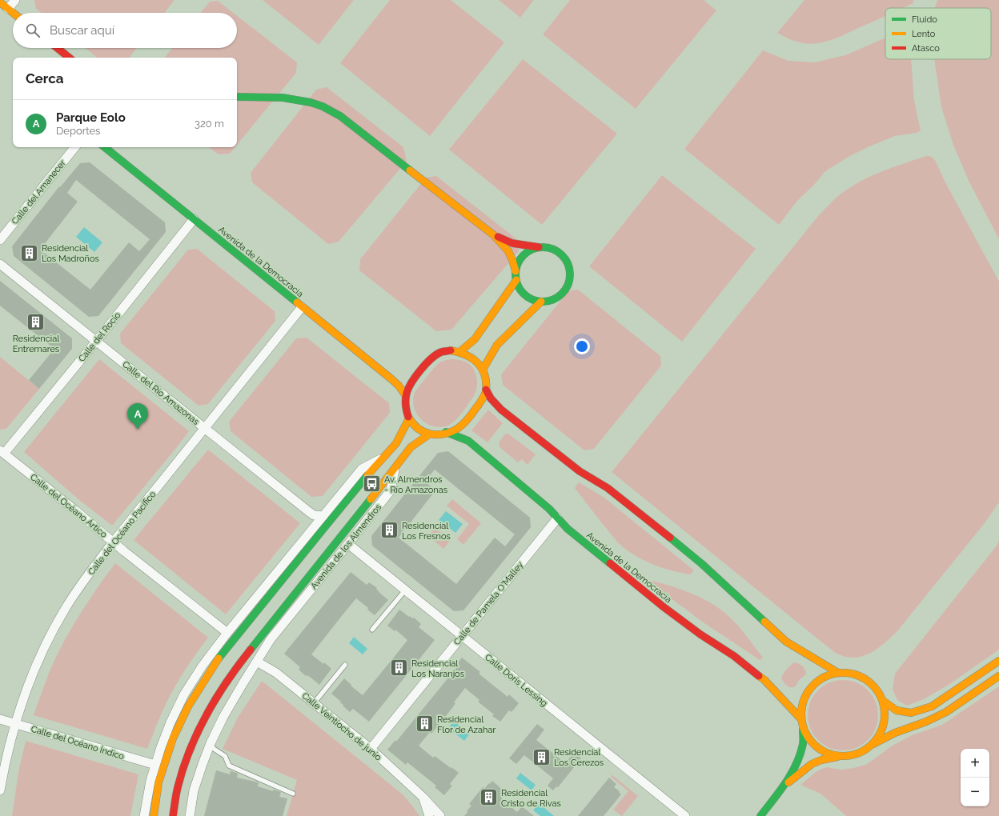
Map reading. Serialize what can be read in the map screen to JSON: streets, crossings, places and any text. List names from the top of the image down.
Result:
{
  "streets": {
    "street": [
      "Calle del Amanecer",
      "Avenida de la Democracia",
      "Calle del Rocío",
      "Calle del Río Amazonas",
      "Calle del Océano Ártico",
      "Calle del Océano Pacífico",
      "Avenida de los Almendros",
      "Calle de Pamela O'Malley",
      "Calle Doris Lessing",
      "Calle Veintiocho de junio",
      "Calle del Océano Índico"
    ]
  },
  "crossings": [
    ["Avenida de la Democracia", "Calle del Rocío"],
    ["Avenida de la Democracia", "Calle del Océano Pacífico"],
    ["Avenida de la Democracia", "Avenida de los Almendros"],
    ["Avenida de la Democracia", "Calle de Pamela O'Malley"],
    ["Calle del Rocío", "Calle del Río Amazonas"],
    ["Calle del Rocío", "Calle del Océano Ártico"],
    ["Calle del Río Amazonas", "Calle del Océano Pacífico"],
    ["Calle del Océano Ártico", "Calle del Océano Pacífico"],
    ["Calle del Océano Pacífico", "Calle del Océano Índico"],
    ["Avenida de los Almendros", "Calle Doris Lessing"],
    ["Avenida de los Almendros", "Calle Veintiocho de junio"],
    ["Calle de Pamela O'Malley", "Calle Doris Lessing"],
    ["Calle de Pamela O'Malley", "Calle Veintiocho de junio"]
  ],
  "places": {
    "building": [
      "Residencial Los Madroños",
      "Residencial Entremares",
      "Residencial Los Fresnos",
      "Residencial Los Naranjos",
      "Residencial Flor de Azahar",
      "Residencial Los Cerezos",
      "Residencial Cristo de Rivas"
    ],
    "bus stop": ["Av. Almendros - Río Amazonas"]
  },
  "legend": ["Fluido", "Lento", "Atasco"],
  "page": {
    "search": "Buscar aquí",
    "heading": "Cerca",
    "list": [
      {
        "mark": "A",
        "name": "Parque Eolo",
        "note": "Deportes",
        "value": "320 m"
      }
    ],
    "pins": "A",
    "map_buttons": ["+", "−"]
  }
}
